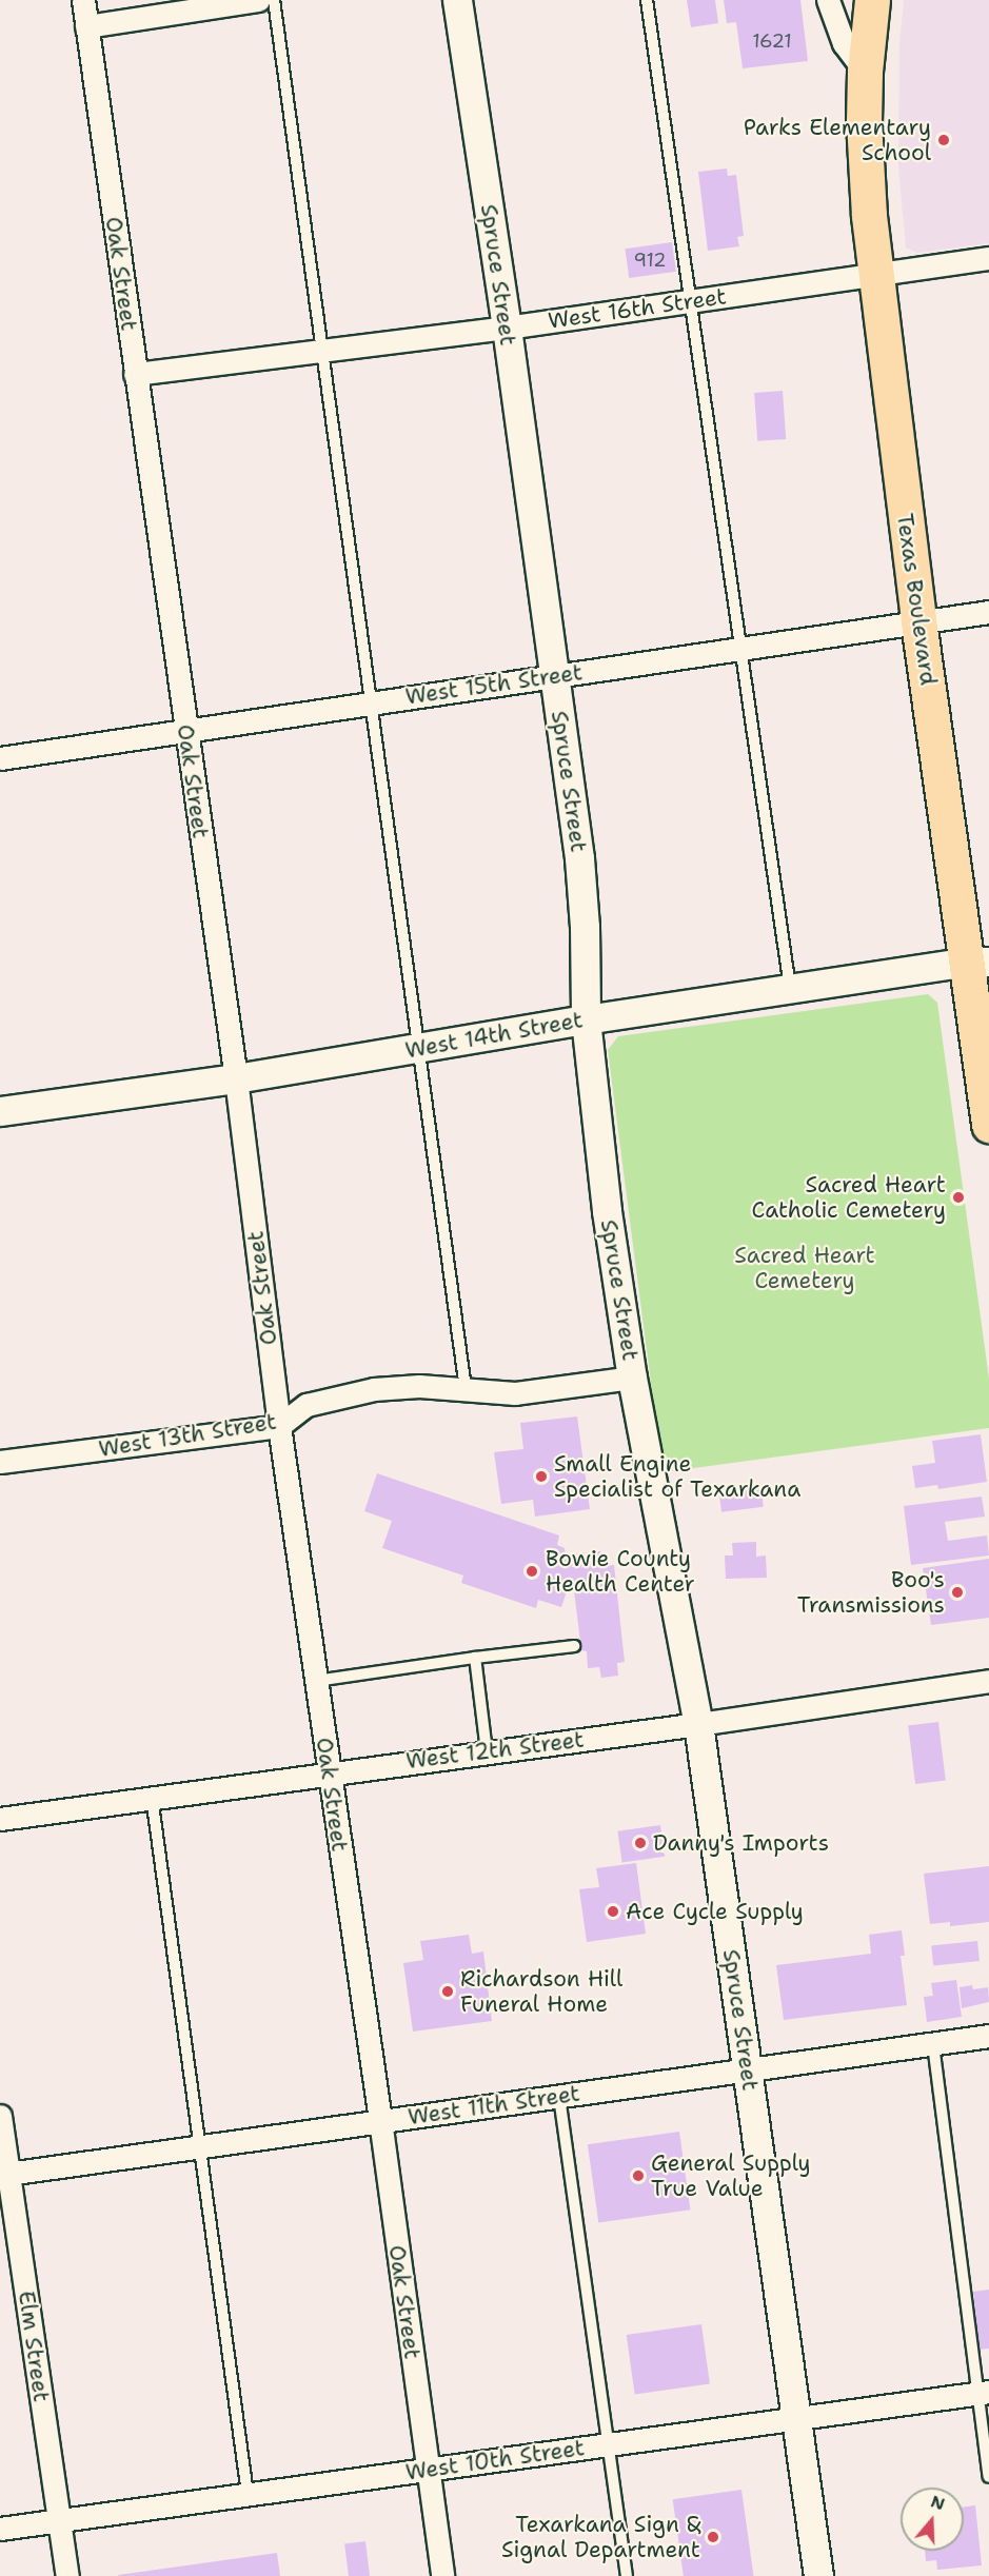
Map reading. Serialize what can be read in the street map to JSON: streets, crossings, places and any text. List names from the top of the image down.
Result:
{
  "streets": {
    "main road": ["Texas Boulevard"],
    "street": [
      "Oak Street",
      "Spruce Street",
      "West 16th Street",
      "West 15th Street",
      "West 14th Street",
      "West 13th Street",
      "West 12th Street",
      "West 11th Street",
      "Elm Street",
      "West 10th Street"
    ]
  },
  "crossings": [
    ["Oak Street", "West 16th Street"],
    ["Oak Street", "West 15th Street"],
    ["Oak Street", "West 14th Street"],
    ["Oak Street", "West 13th Street"],
    ["Oak Street", "West 12th Street"],
    ["Oak Street", "West 11th Street"],
    ["Oak Street", "West 10th Street"],
    ["Spruce Street", "West 16th Street"],
    ["Spruce Street", "West 15th Street"],
    ["Spruce Street", "West 14th Street"],
    ["Spruce Street", "West 13th Street"],
    ["Spruce Street", "West 12th Street"],
    ["Spruce Street", "West 11th Street"],
    ["Spruce Street", "West 10th Street"],
    ["West 16th Street", "Texas Boulevard"],
    ["Texas Boulevard", "West 15th Street"],
    ["Texas Boulevard", "West 14th Street"],
    ["West 11th Street", "Elm Street"],
    ["Elm Street", "West 10th Street"]
  ],
  "parks": ["Sacred Heart Cemetery"],
  "places": [
    "Parks Elementary School",
    "Sacred Heart Catholic Cemetery",
    "Small Engine Specialist of Texarkana",
    "Bowie County Health Center",
    "Boo's Transmissions",
    "Danny's Imports",
    "Ace Cycle Supply",
    "Richardson Hill Funeral Home",
    "General Supply True Value",
    "Texarkana Sign & Signal Department"
  ],
  "house_numbers": ["1621", "912"],
  "north": "top"
}
